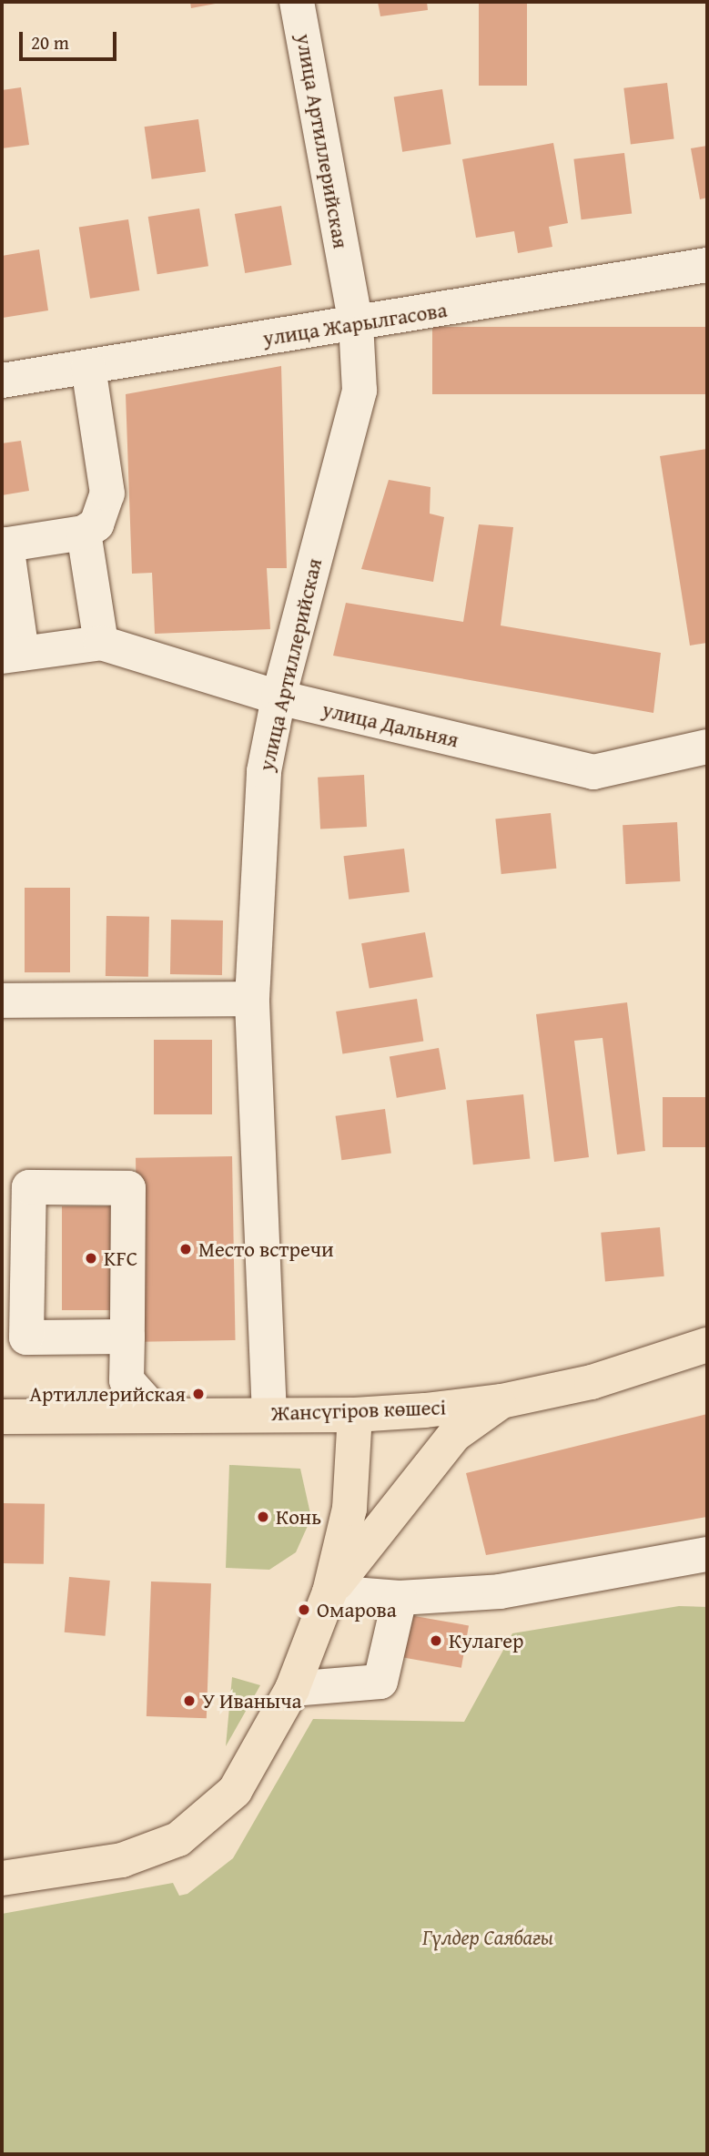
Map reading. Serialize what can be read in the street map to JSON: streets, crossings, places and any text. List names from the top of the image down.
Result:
{
  "streets": {
    "main road": ["Жансүгіров көшесі"],
    "street": ["улица Артиллерийская", "улица Жарылгасова", "улица Дальняя"]
  },
  "crossings": [
    ["улица Артиллерийская", "улица Жарылгасова"],
    ["улица Артиллерийская", "улица Дальняя"],
    ["улица Артиллерийская", "Жансүгіров көшесі"]
  ],
  "parks": ["Гүлдер Саябағы"],
  "places": [
    "Место встречи",
    "KFC",
    "Артиллерийская",
    "Конь",
    "Омарова",
    "Кулагер",
    "У Иваныча"
  ],
  "scale_bar": "20 m"
}
